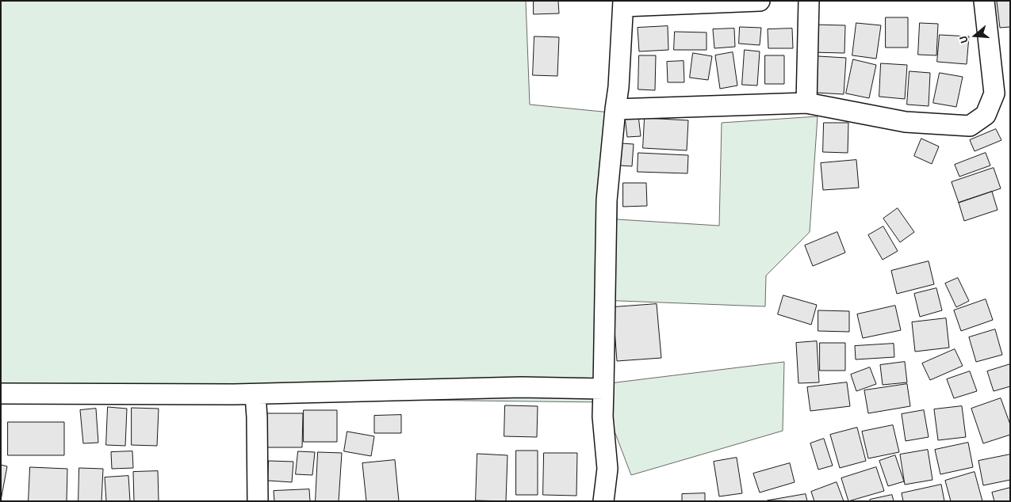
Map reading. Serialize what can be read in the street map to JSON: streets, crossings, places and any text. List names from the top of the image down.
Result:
{
  "north": "left"
}
